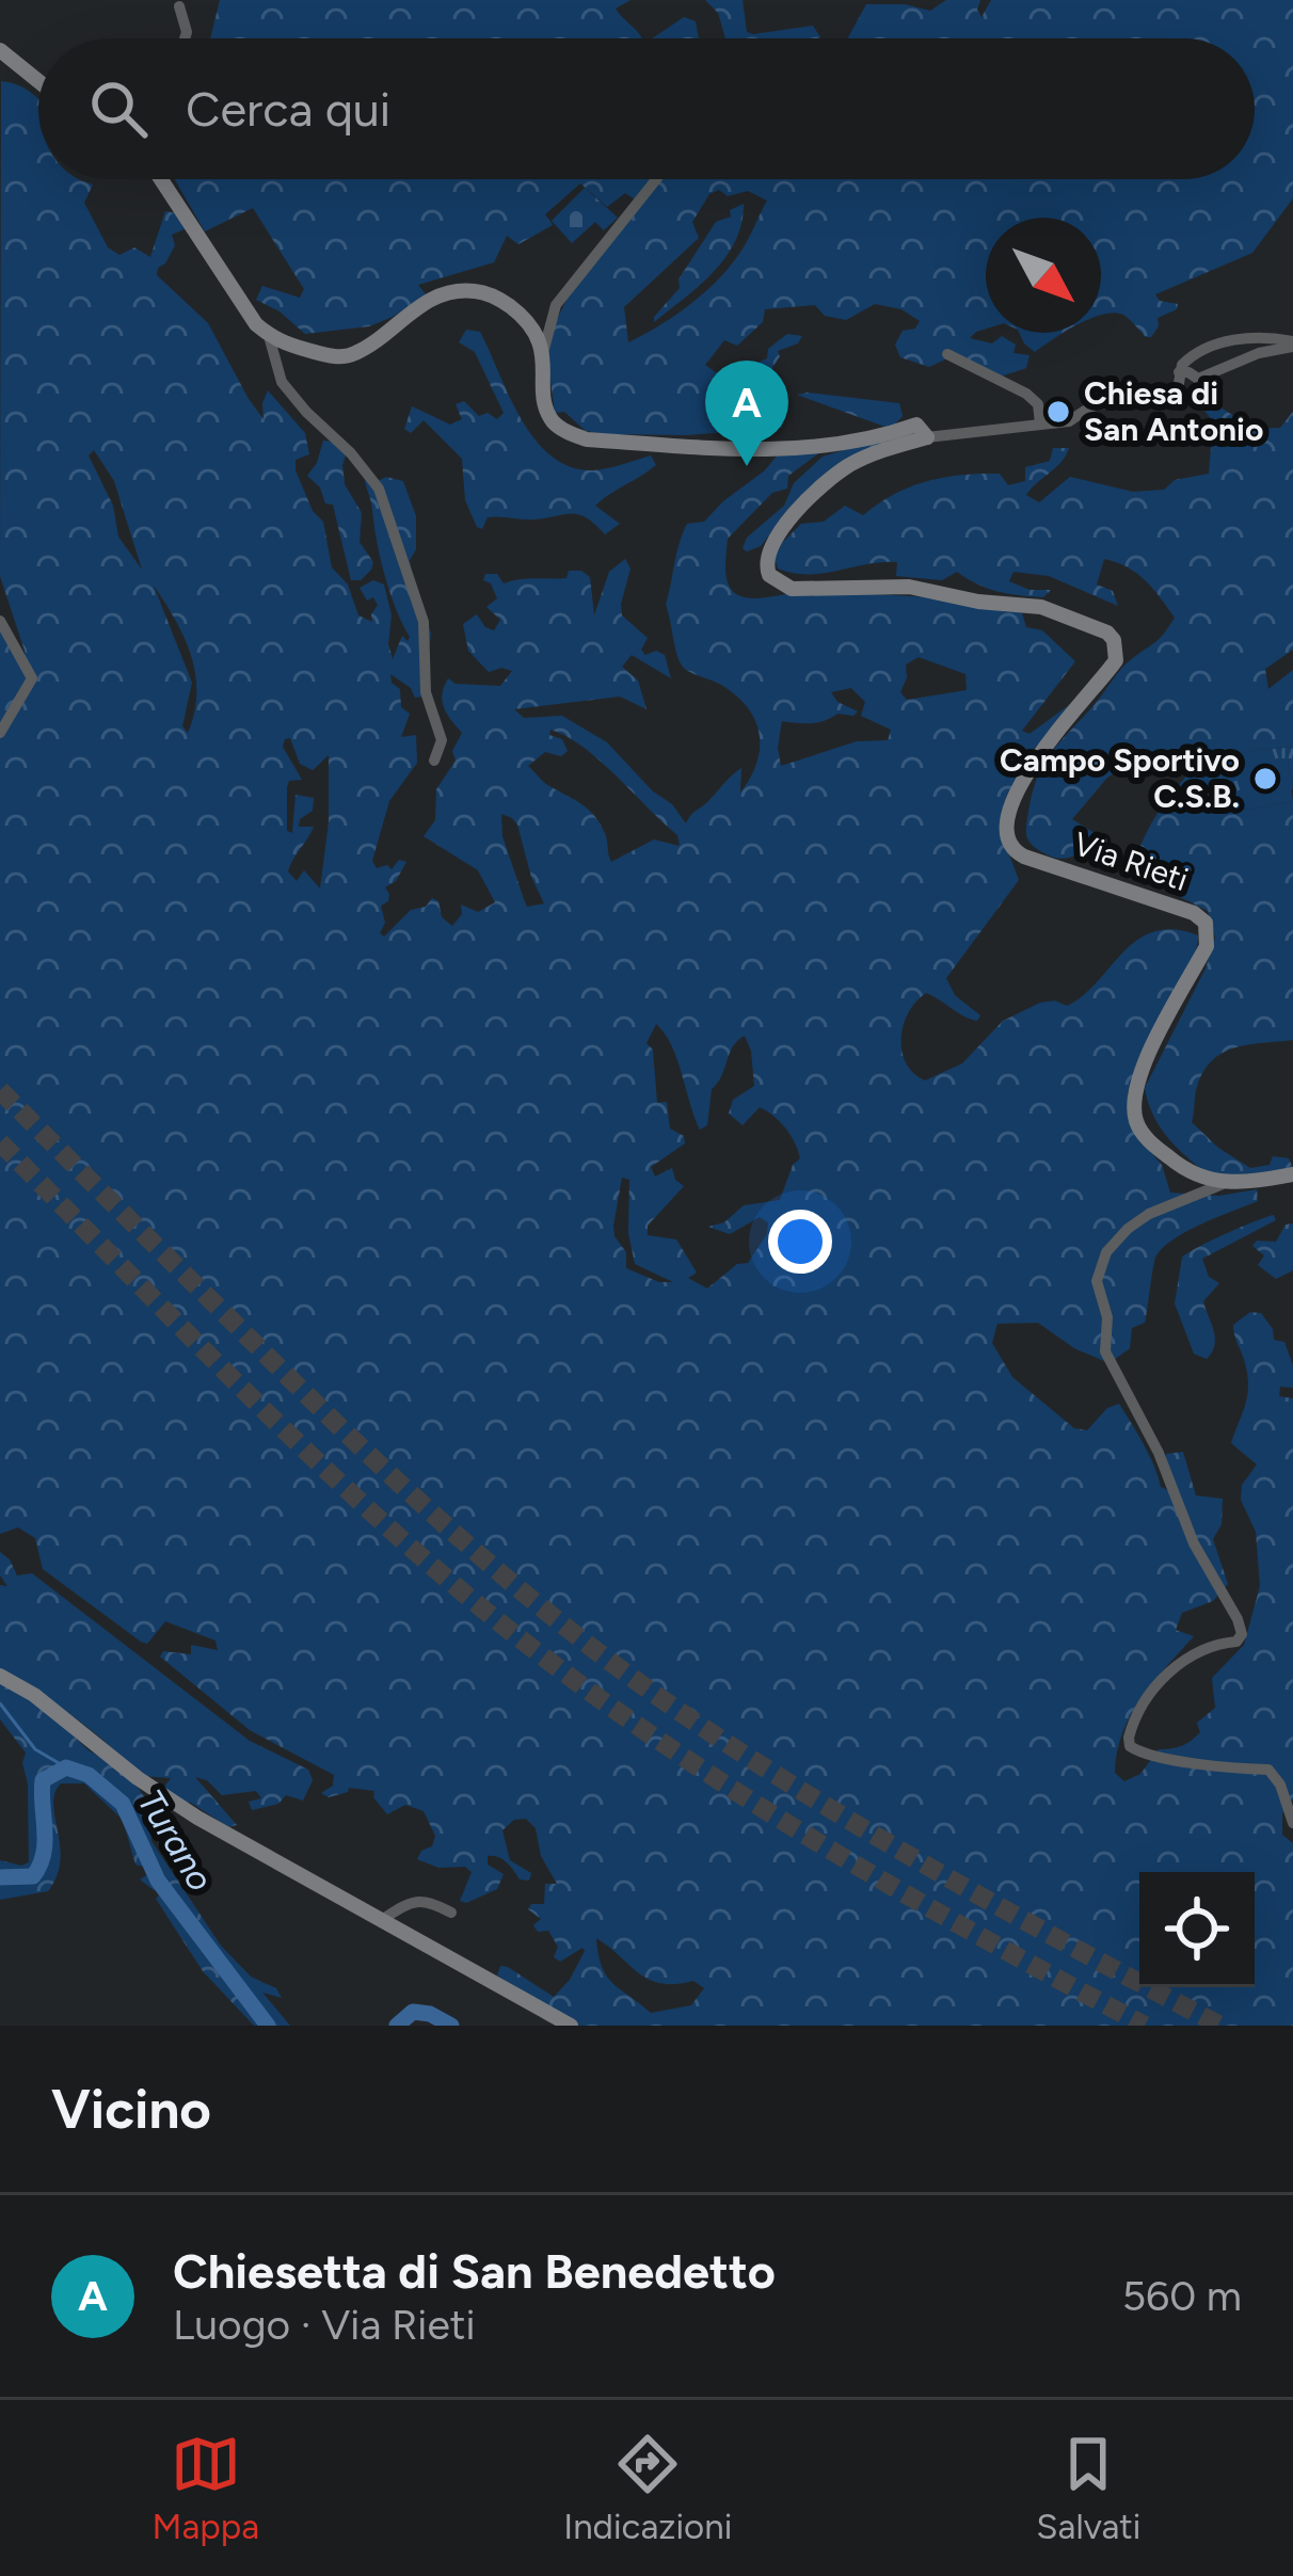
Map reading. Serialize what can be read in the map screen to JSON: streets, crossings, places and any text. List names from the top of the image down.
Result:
{
  "streets": {
    "street": ["Via Rieti"]
  },
  "water": ["Turano"],
  "places": ["Chiesa di San Antonio", "Campo Sportivo C.S.B."],
  "north": "bottom right",
  "page": {
    "search": "Cerca qui",
    "pins": "A",
    "heading": "Vicino",
    "list": [
      {
        "mark": "A",
        "name": "Chiesetta di San Benedetto",
        "note": "Luogo · Via Rieti",
        "value": "560 m"
      }
    ],
    "nav": ["Mappa", "Indicazioni", "Salvati"]
  }
}
